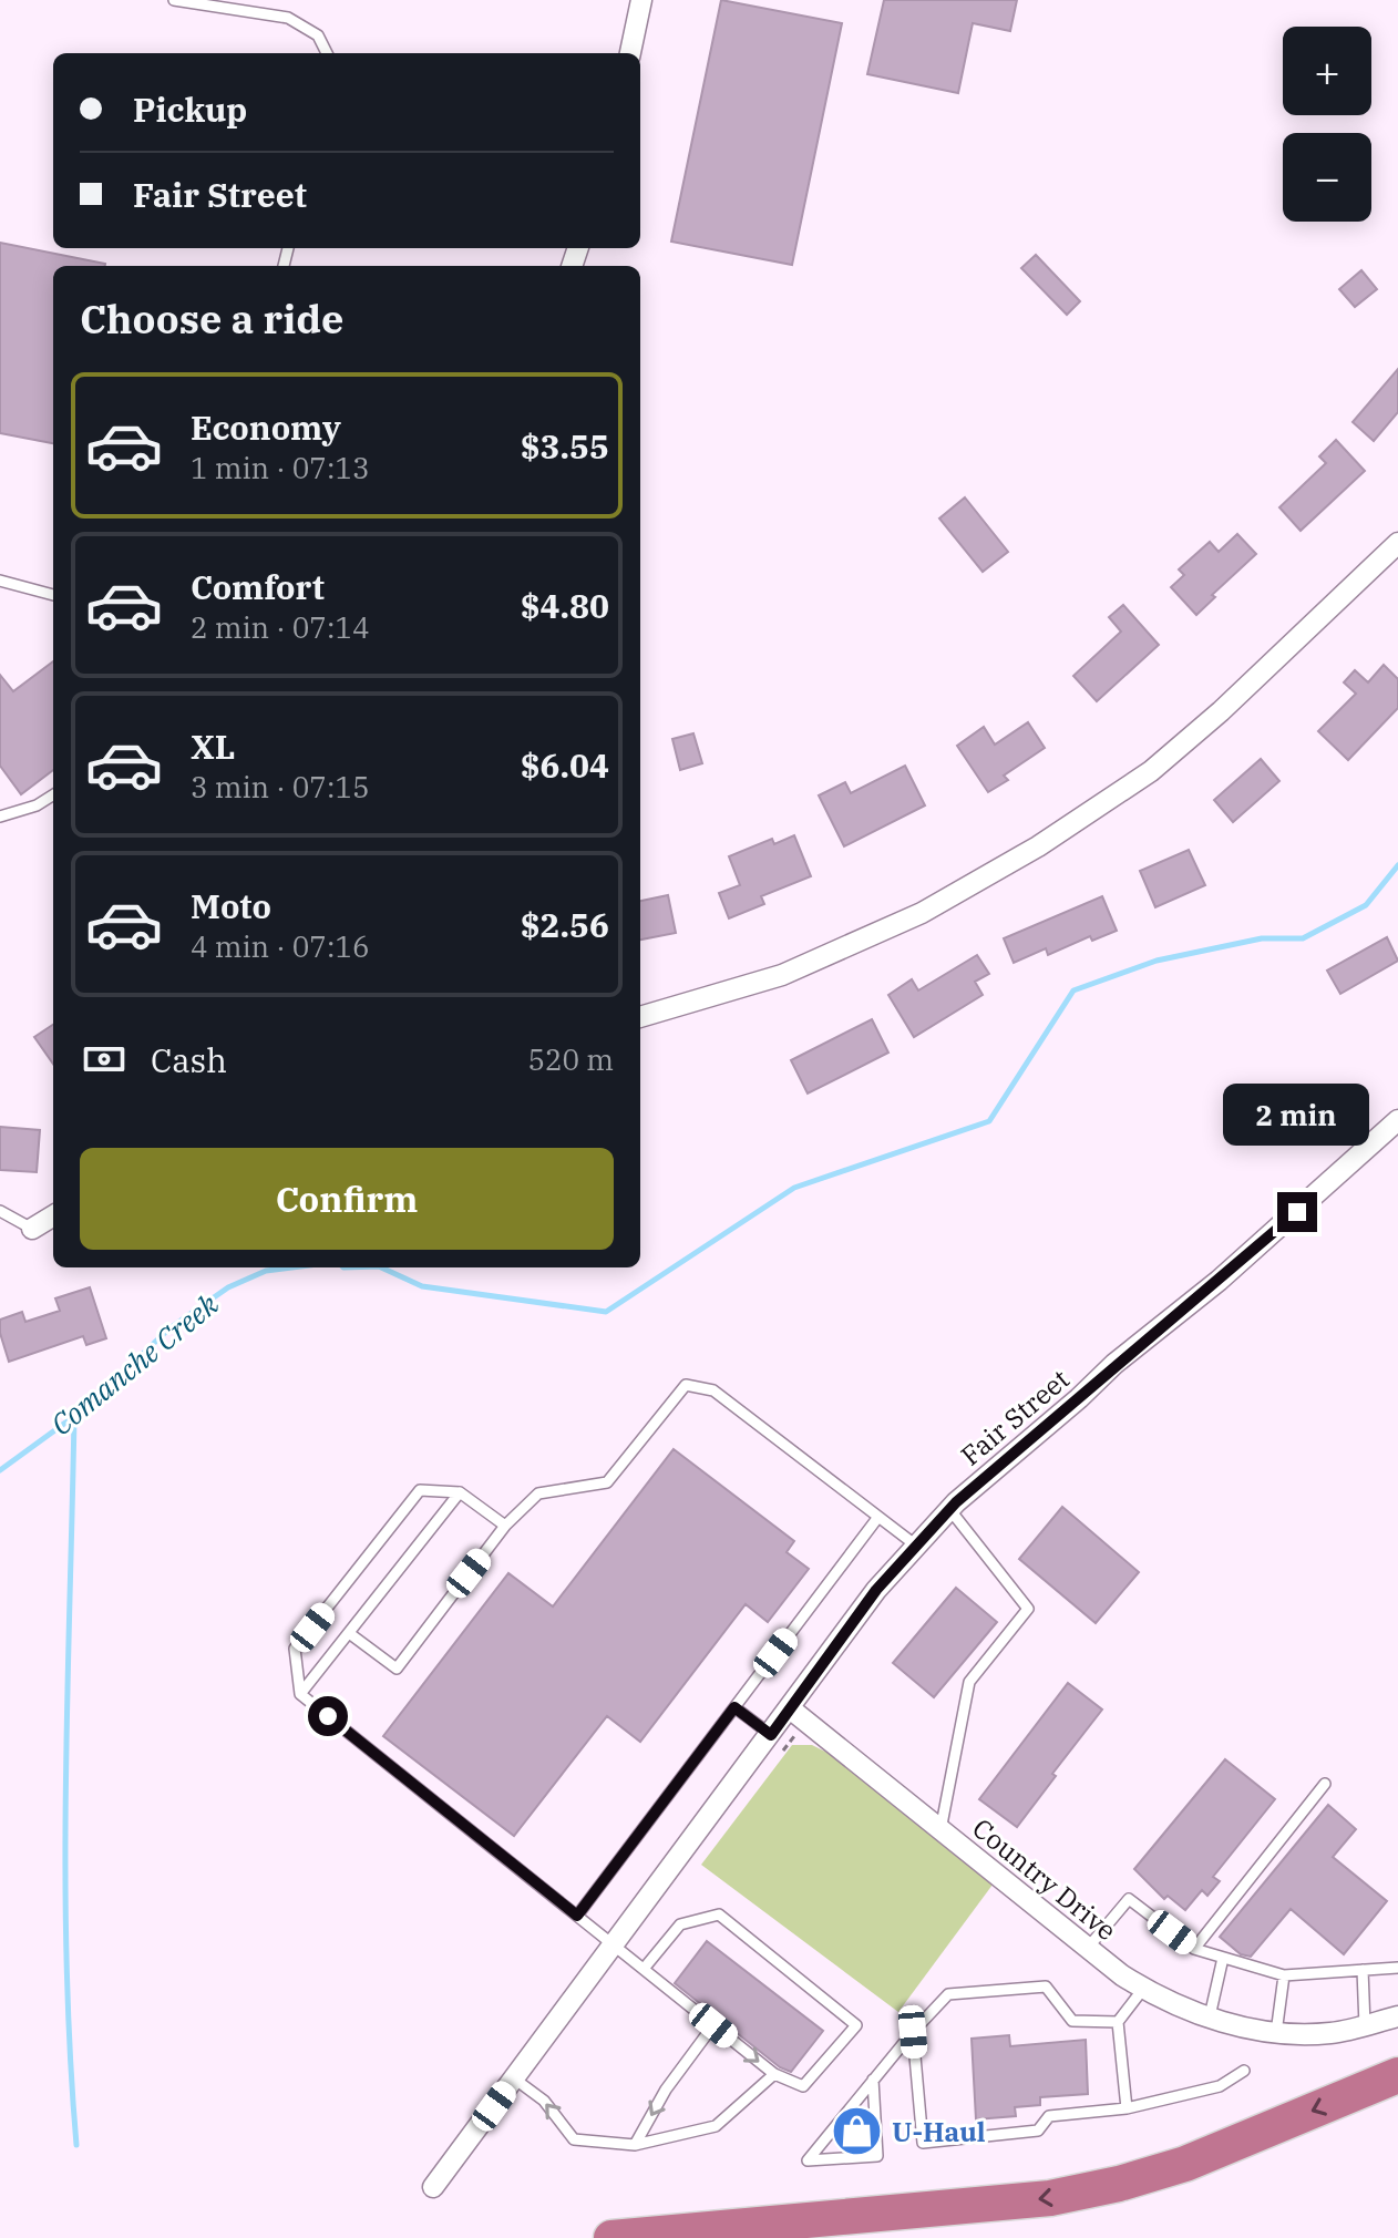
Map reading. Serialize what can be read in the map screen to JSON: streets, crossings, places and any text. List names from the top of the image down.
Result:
{
  "streets": {
    "street": ["Fair Street", "Country Drive"]
  },
  "crossings": [
    ["Fair Street", "Country Drive"]
  ],
  "water": ["Comanche Creek"],
  "places": {
    "shop": ["U-Haul"]
  },
  "page": {
    "map_buttons": ["+", "−"],
    "banner": ["Pickup", "Fair Street"],
    "heading": "Choose a ride",
    "list": [
      {
        "name": "Economy",
        "note": "1 min · 07:13",
        "value": "$3.55"
      },
      {
        "name": "Comfort",
        "note": "2 min · 07:14",
        "value": "$4.80"
      },
      {
        "name": "XL",
        "note": "3 min · 07:15",
        "value": "$6.04"
      },
      {
        "name": "Moto",
        "note": "4 min · 07:16",
        "value": "$2.56"
      }
    ],
    "pay": ["Cash", "520 m"],
    "bubble": "2 min",
    "buttons": "Confirm"
  }
}
